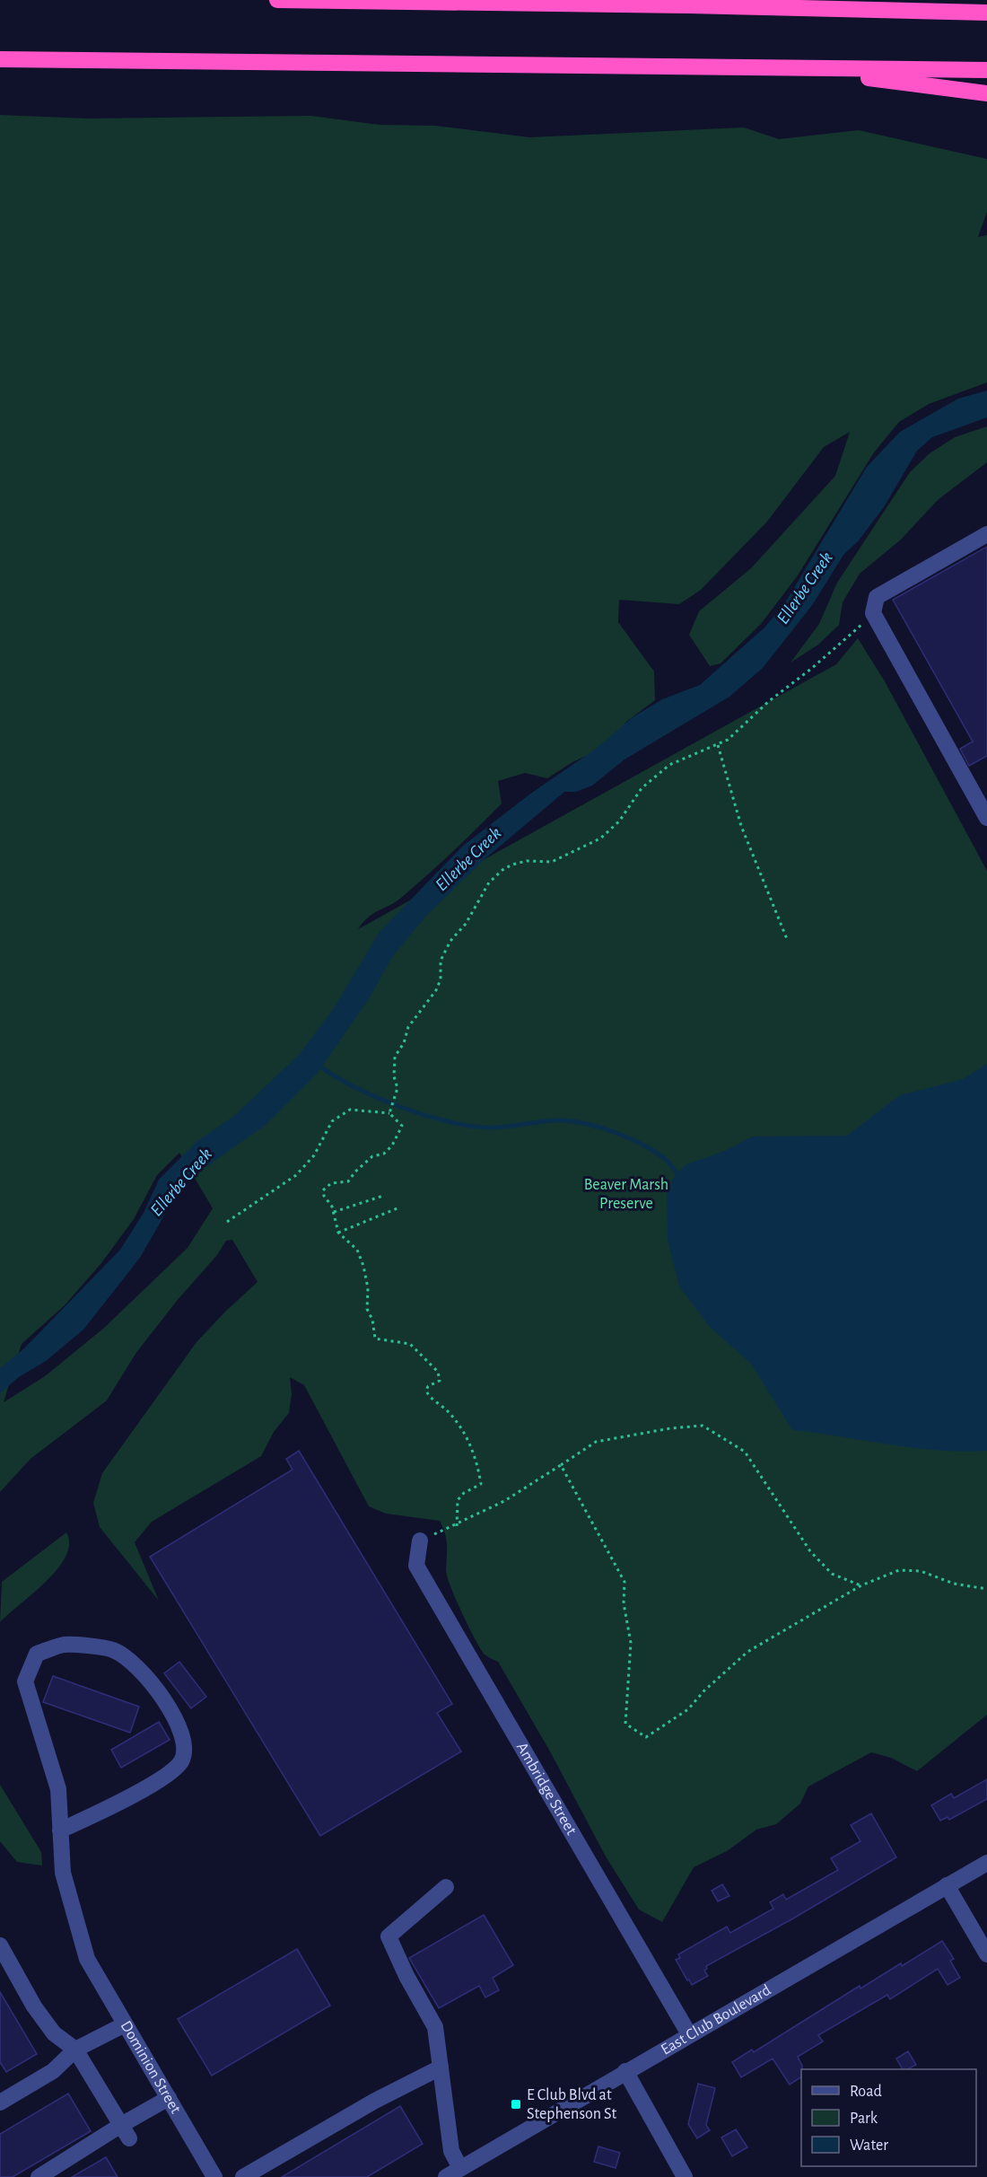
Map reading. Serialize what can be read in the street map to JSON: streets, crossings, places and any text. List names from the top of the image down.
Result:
{
  "streets": {
    "street": ["Ambridge Street", "East Club Boulevard", "Dominion Street"]
  },
  "crossings": [
    ["Ambridge Street", "East Club Boulevard"]
  ],
  "water": ["Ellerbe Creek"],
  "parks": ["Beaver Marsh Preserve"],
  "places": {
    "transit": ["E Club Blvd at Stephenson St"]
  },
  "legend": ["Road", "Park", "Water"]
}
